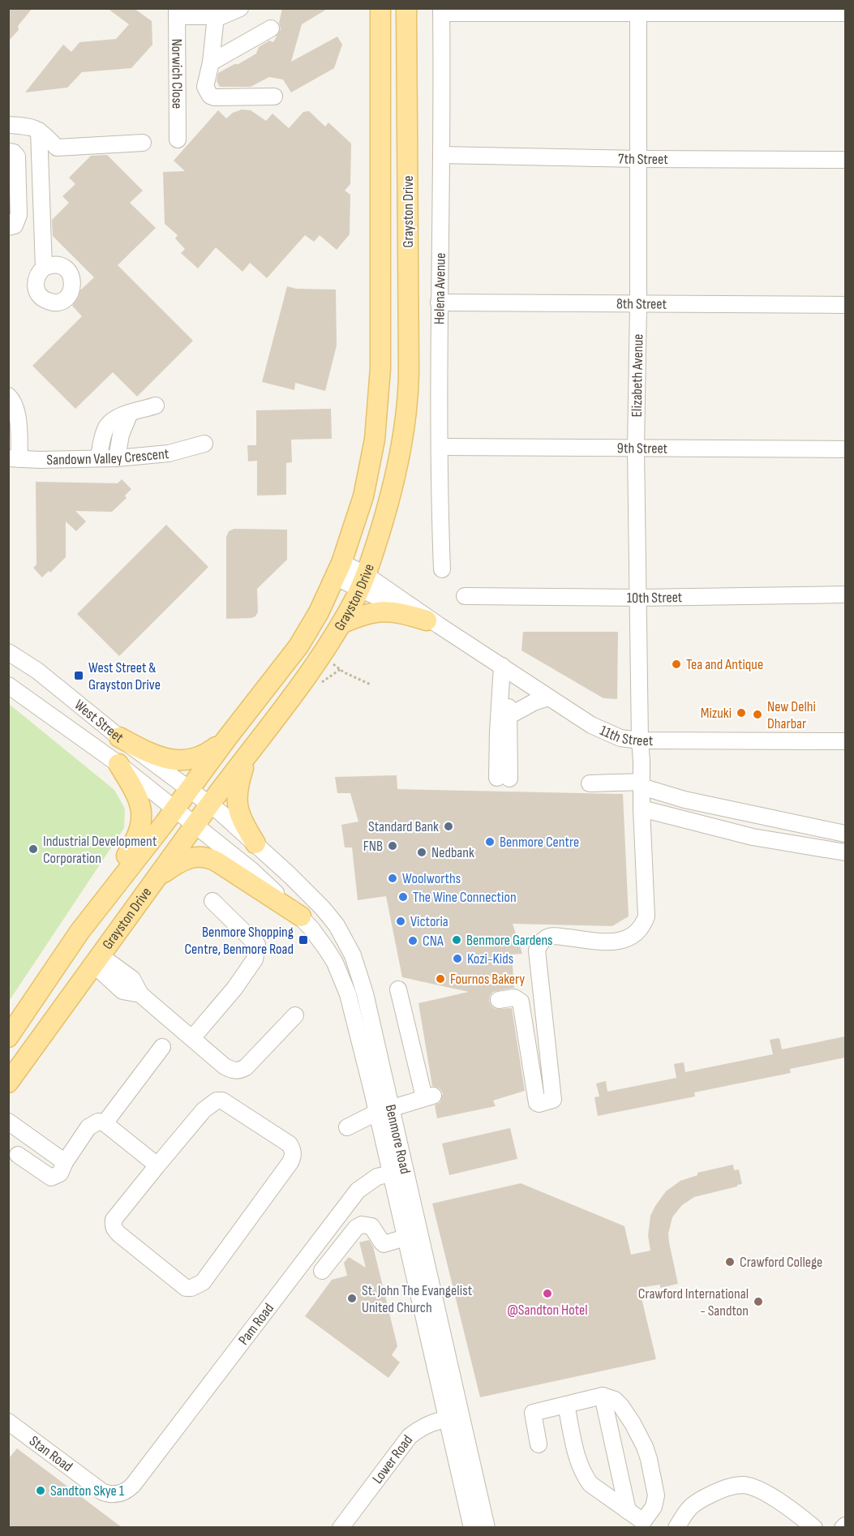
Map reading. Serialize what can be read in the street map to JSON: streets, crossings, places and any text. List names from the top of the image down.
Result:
{
  "streets": {
    "main road": ["Grayston Drive"],
    "street": [
      "Norwich Close",
      "7th Street",
      "Helena Avenue",
      "8th Street",
      "Elizabeth Avenue",
      "9th Street",
      "Sandown Valley Crescent",
      "10th Street",
      "West Street",
      "11th Street",
      "Benmore Road",
      "Pam Road",
      "Stan Road",
      "Lower Road"
    ]
  },
  "crossings": [
    ["7th Street", "Helena Avenue"],
    ["7th Street", "Elizabeth Avenue"],
    ["Grayston Drive", "West Street"],
    ["Grayston Drive", "11th Street"],
    ["Grayston Drive", "Benmore Road"],
    ["Helena Avenue", "8th Street"],
    ["Helena Avenue", "9th Street"],
    ["8th Street", "Elizabeth Avenue"],
    ["Elizabeth Avenue", "9th Street"],
    ["Elizabeth Avenue", "10th Street"],
    ["Elizabeth Avenue", "11th Street"],
    ["West Street", "Benmore Road"],
    ["Benmore Road", "Pam Road"],
    ["Benmore Road", "Lower Road"],
    ["Pam Road", "Stan Road"]
  ],
  "places": {
    "other": [
      "Tea and Antique",
      "Mizuki",
      "New Delhi Dharbar",
      "Standard Bank",
      "Benmore Centre",
      "FNB",
      "Industrial Development Corporation",
      "Nedbank",
      "Woolworths",
      "The Wine Connection",
      "Victoria",
      "Benmore Gardens",
      "CNA",
      "Kozi-Kids",
      "Fournos Bakery",
      "Crawford College",
      "@Sandton Hotel",
      "St. John The Evangelist United Church",
      "Crawford International - Sandton",
      "Sandton Skye 1"
    ],
    "transit": ["West Street & Grayston Drive", "Benmore Shopping Centre, Benmore Road"]
  }
}
